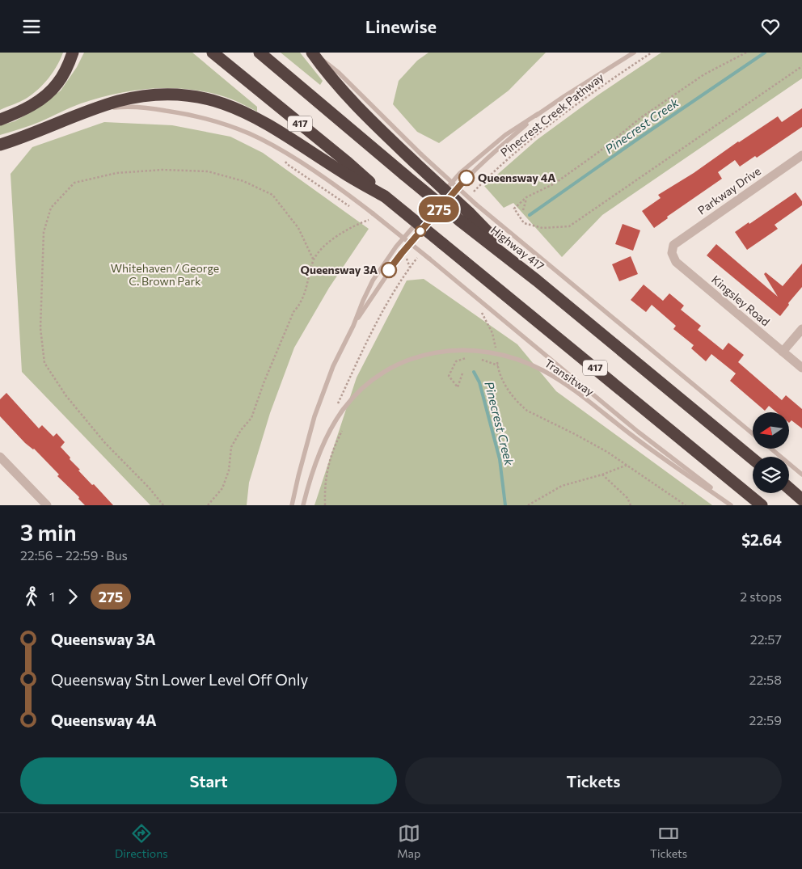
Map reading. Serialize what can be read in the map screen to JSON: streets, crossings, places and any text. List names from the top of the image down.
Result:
{
  "streets": {
    "highway": ["417", "Highway 417"],
    "street": ["Parkway Drive", "Kingsley Road"],
    "lane": ["Transitway"],
    "path": ["Pinecrest Creek Pathway"]
  },
  "crossings": [
    ["417", "Highway 417"],
    ["Parkway Drive", "Kingsley Road"]
  ],
  "water": ["Pinecrest Creek"],
  "parks": ["Whitehaven / George C. Brown Park"],
  "places": ["Queensway 4A", "Queensway 3A"],
  "lines": ["bus line 275"],
  "north": "left",
  "page": {
    "header": "Linewise",
    "on_map": "275",
    "heading": ["3 min", "22:56 – 22:59 · Bus", "$2.64"],
    "legs": ["1", "275", "2 stops"],
    "list": [
      {
        "name": "Queensway 3A",
        "value": "22:57"
      },
      {
        "name": "Queensway Stn Lower Level Off Only",
        "value": "22:58"
      },
      {
        "name": "Queensway 4A",
        "value": "22:59"
      }
    ],
    "buttons": ["Start", "Tickets"],
    "tabs": ["Directions", "Map", "Tickets"]
  }
}
